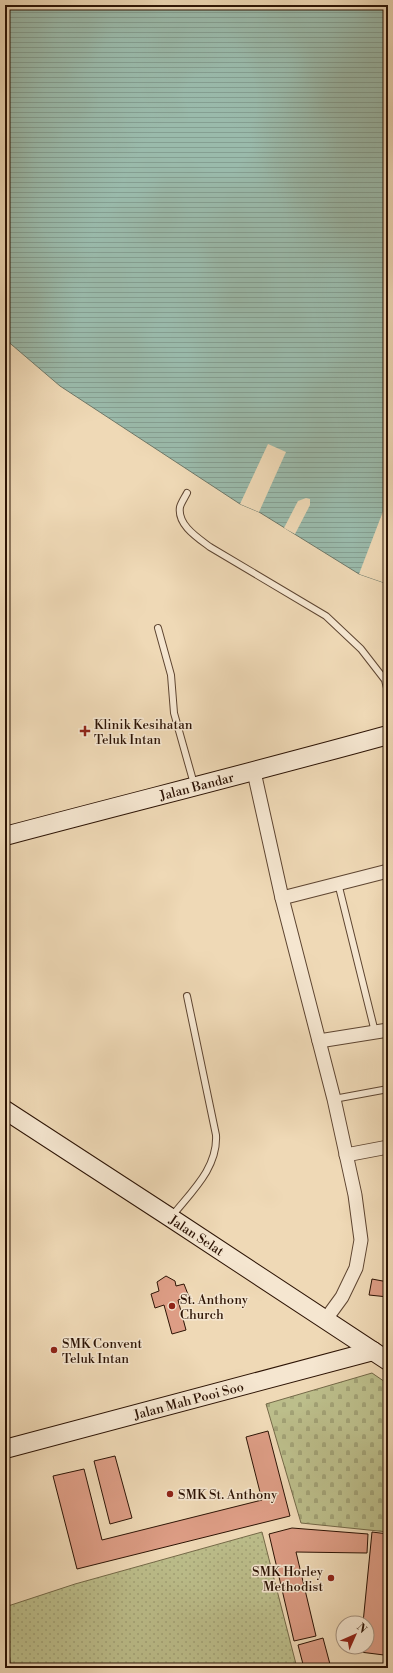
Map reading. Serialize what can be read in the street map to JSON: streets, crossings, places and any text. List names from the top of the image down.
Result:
{
  "streets": {
    "street": ["Jalan Bandar", "Jalan Selat", "Jalan Mah Pooi Soo"]
  },
  "crossings": [
    ["Jalan Selat", "Jalan Mah Pooi Soo"]
  ],
  "places": {
    "health": ["Klinik Kesihatan Teluk Intan"],
    "other": [
      "St. Anthony Church",
      "SMK Convent Teluk Intan",
      "SMK St. Anthony",
      "SMK Horley Methodist"
    ]
  },
  "north": "top right"
}
